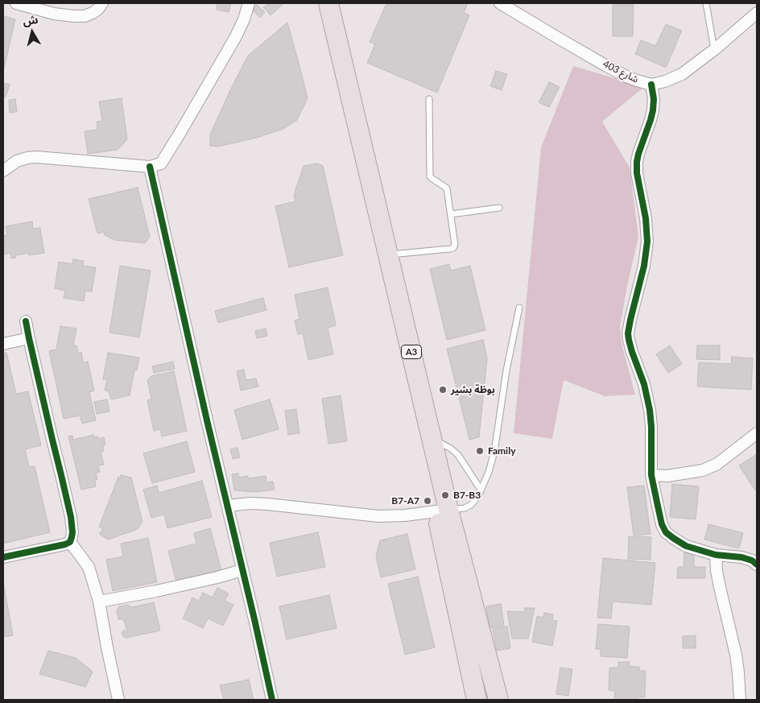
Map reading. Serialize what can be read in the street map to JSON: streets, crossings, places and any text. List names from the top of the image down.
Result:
{
  "streets": {
    "highway": ["A3"],
    "street": ["شارع 403"]
  },
  "places": [
    "بوظة بشير",
    "Family",
    "B7-B3",
    "B7-A7"
  ],
  "north": "top"
}
